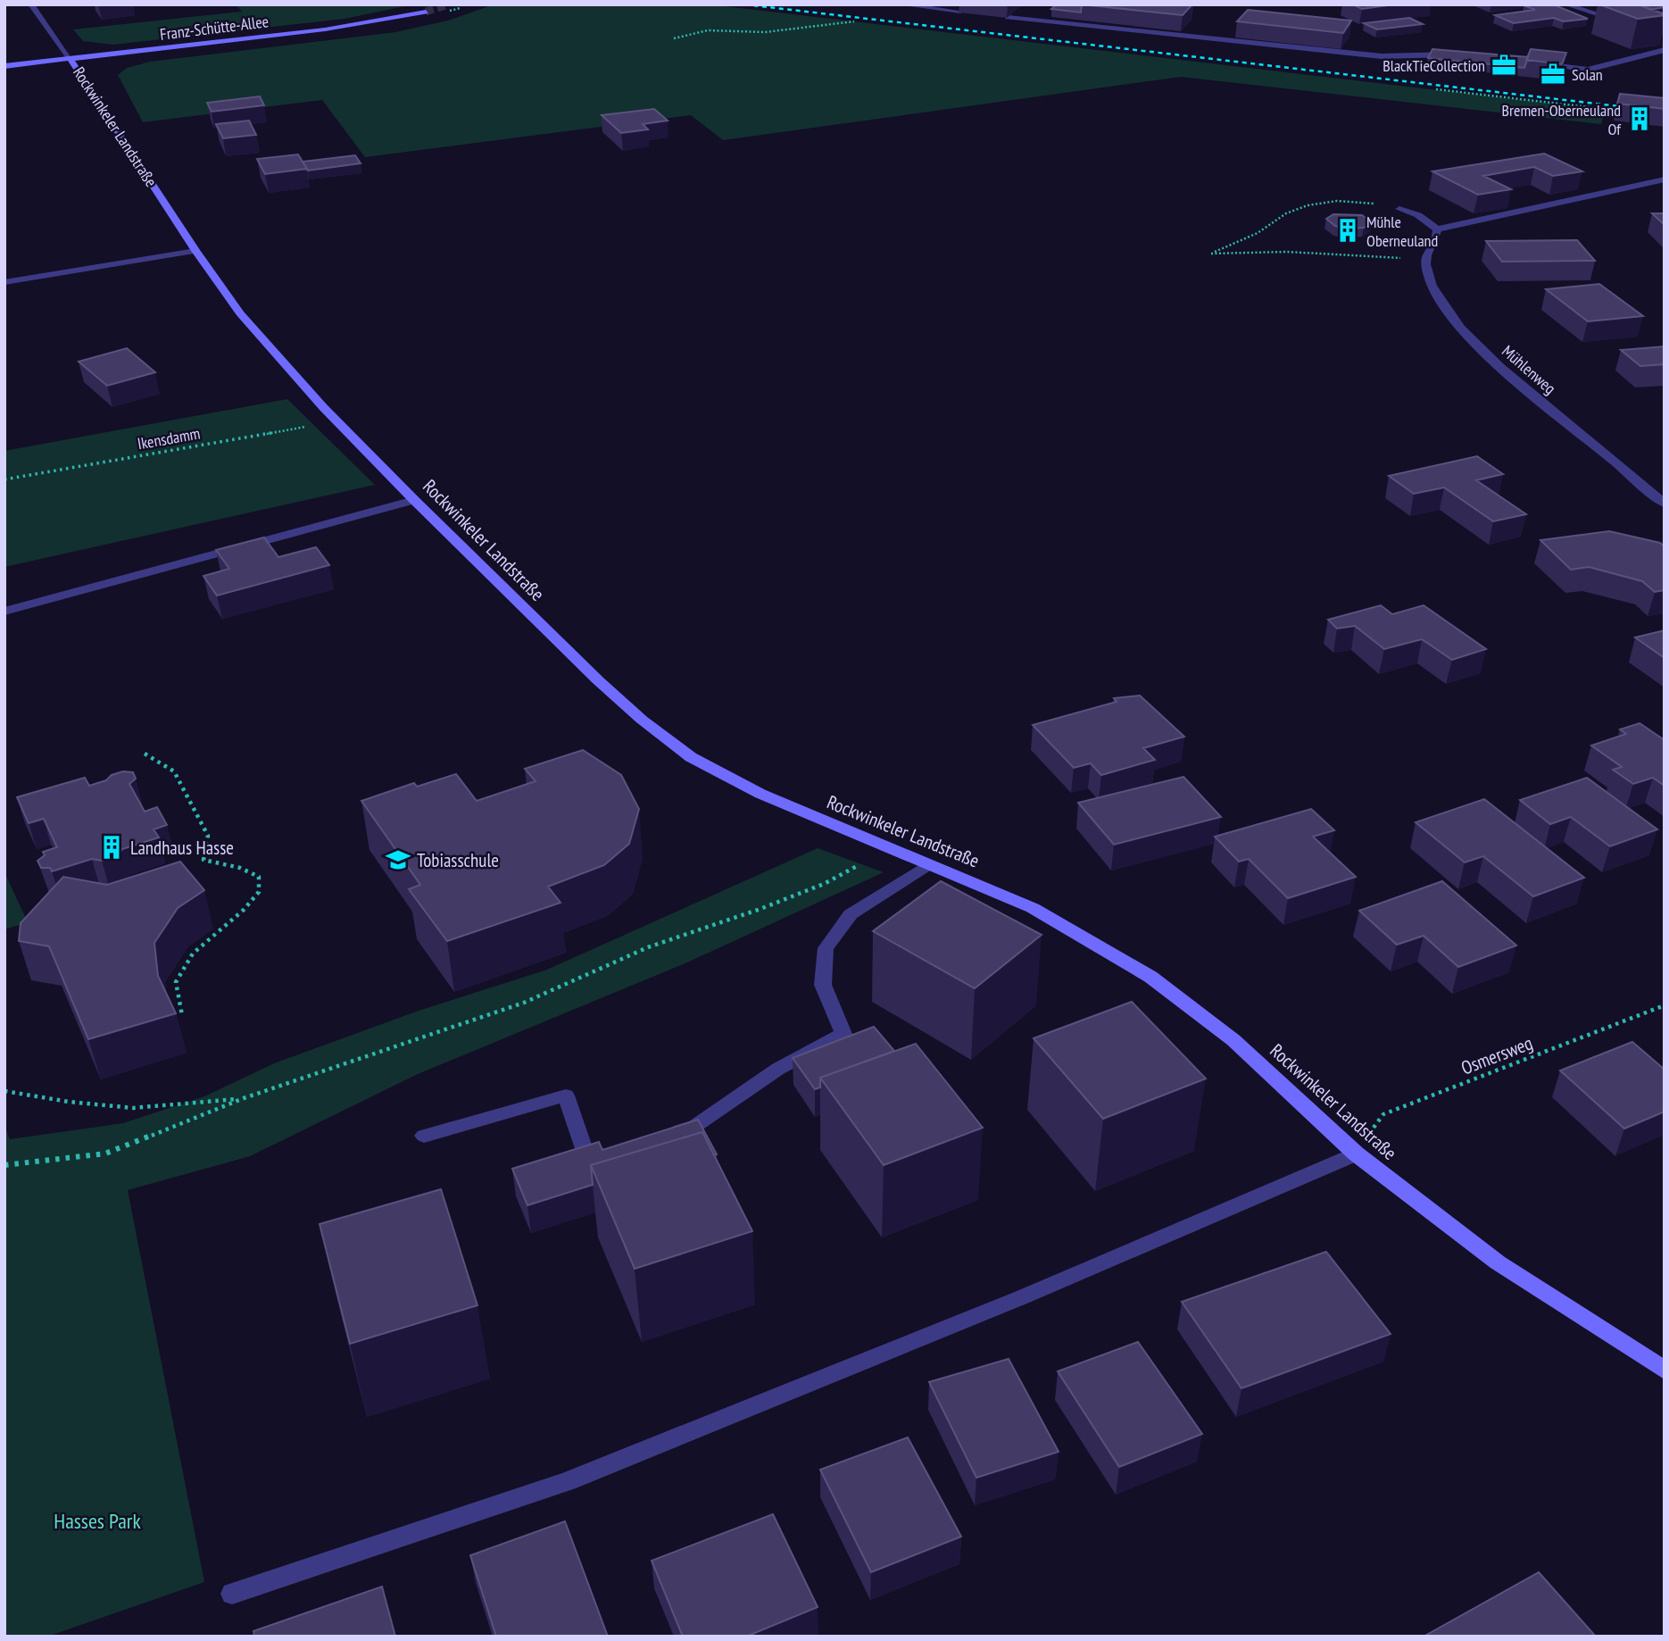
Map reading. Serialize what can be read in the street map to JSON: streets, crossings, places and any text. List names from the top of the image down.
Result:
{
  "streets": {
    "main road": ["Franz-Schütte-Allee", "Rockwinkeler Landstraße"],
    "street": ["Mühlenweg"],
    "path": ["Ikensdamm", "Osmersweg"]
  },
  "crossings": [
    ["Franz-Schütte-Allee", "Rockwinkeler Landstraße"],
    ["Rockwinkeler Landstraße", "Ikensdamm"],
    ["Rockwinkeler Landstraße", "Osmersweg"]
  ],
  "parks": ["Hasses Park"],
  "places": {
    "office": ["BlackTieCollection", "Solan"],
    "building": ["Bremen-Oberneuland Of", "Mühle Oberneuland", "Landhaus Hasse"],
    "school or university": ["Tobiasschule"]
  }
}
